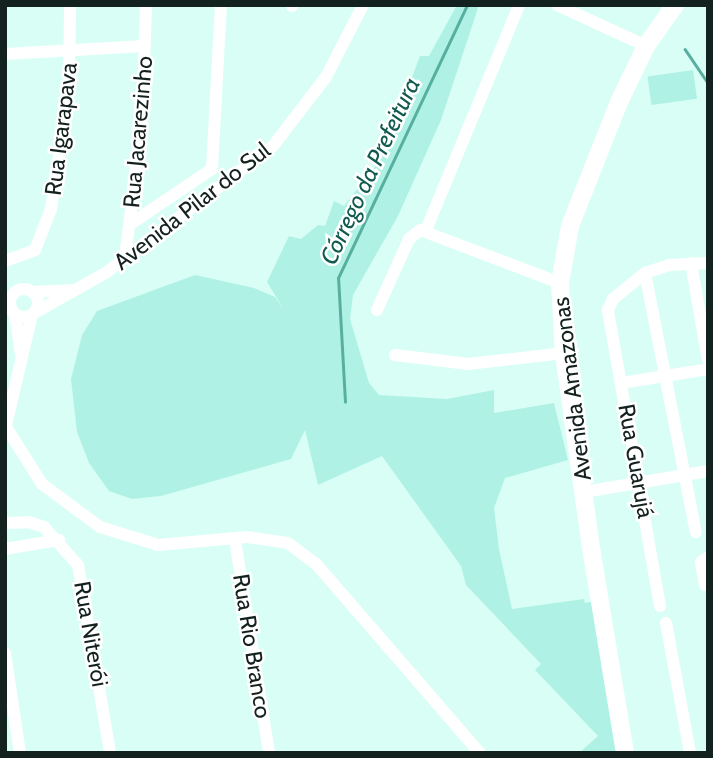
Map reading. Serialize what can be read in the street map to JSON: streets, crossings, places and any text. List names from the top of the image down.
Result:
{
  "streets": {
    "street": [
      "Rua Igarapava",
      "Rua Jacarezinho",
      "Avenida Pilar do Sul",
      "Avenida Amazonas",
      "Rua Guarujá",
      "Rua Niterói",
      "Rua Rio Branco"
    ]
  },
  "crossings": [
    ["Rua Jacarezinho", "Avenida Pilar do Sul"]
  ],
  "water": ["Córrego da Prefeitura"]
}
